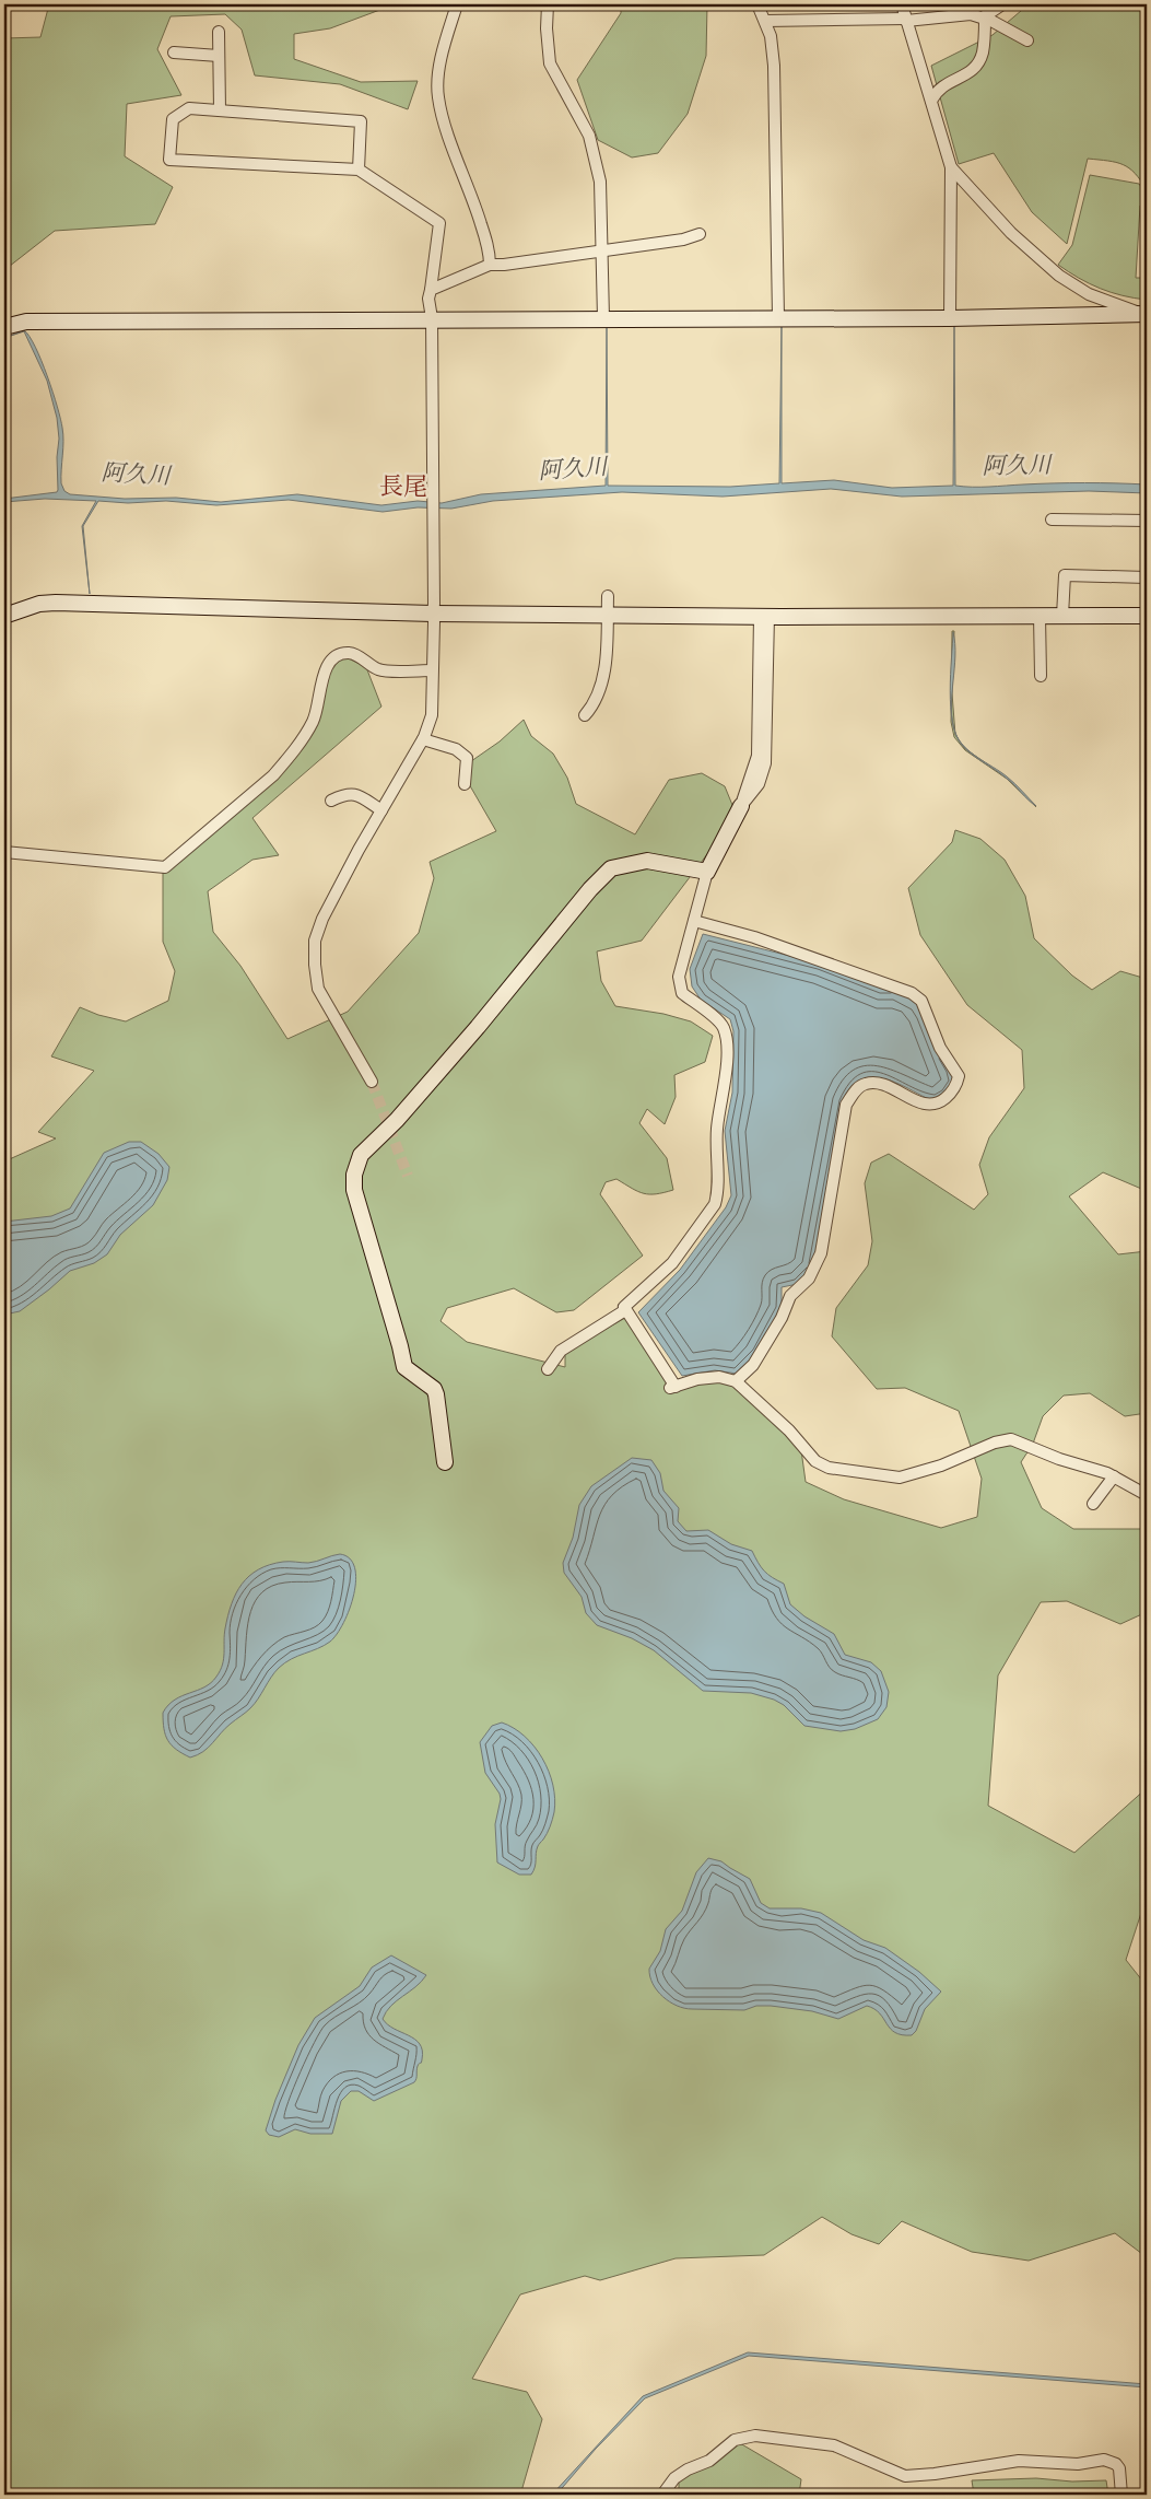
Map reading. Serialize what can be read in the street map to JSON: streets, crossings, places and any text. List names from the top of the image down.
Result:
{
  "districts": ["長尾"],
  "water": ["阿久川"]
}
